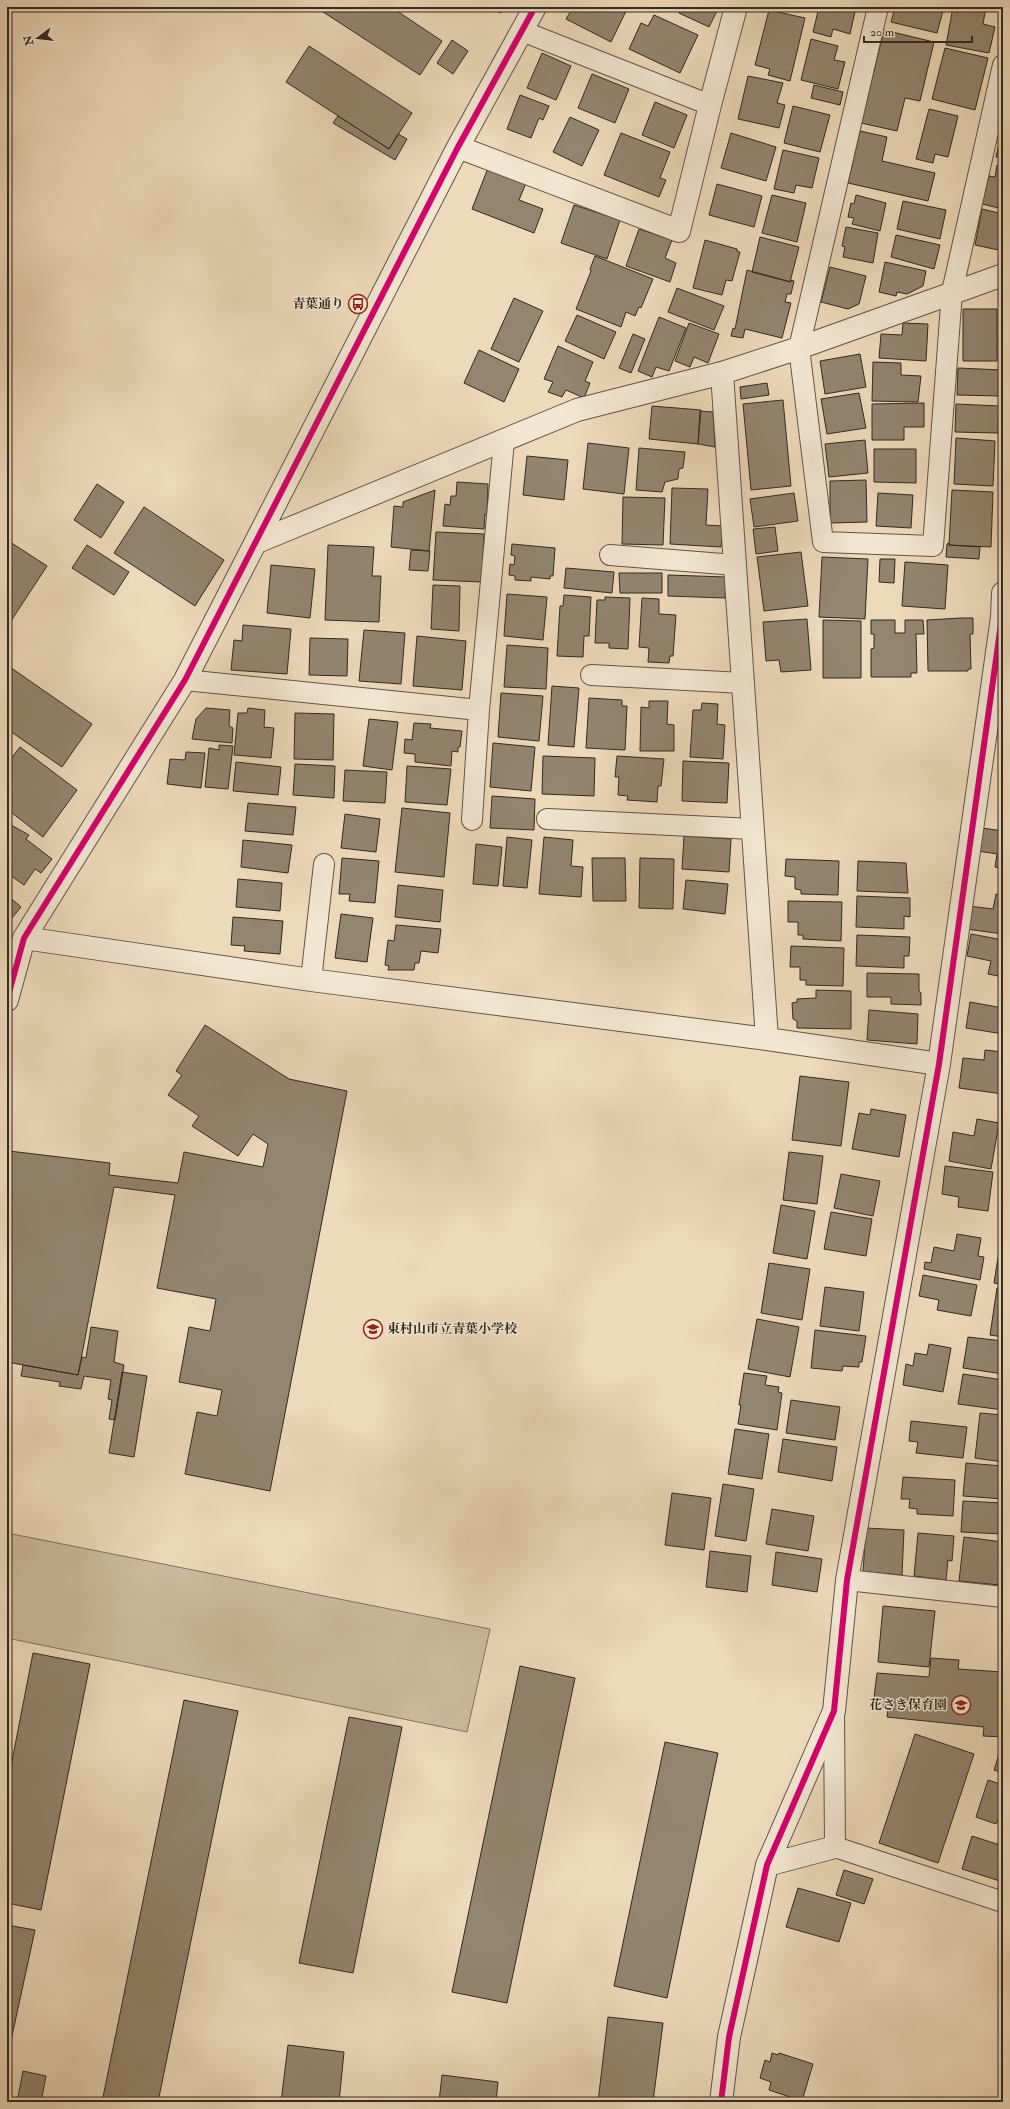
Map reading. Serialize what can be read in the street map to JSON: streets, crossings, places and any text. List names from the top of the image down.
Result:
{
  "places": {
    "bus stop": ["青葉通り"],
    "school or university": ["東村山市立青葉小学校", "花さき保育園"]
  },
  "scale_bar": "20 m",
  "north": "left"
}
